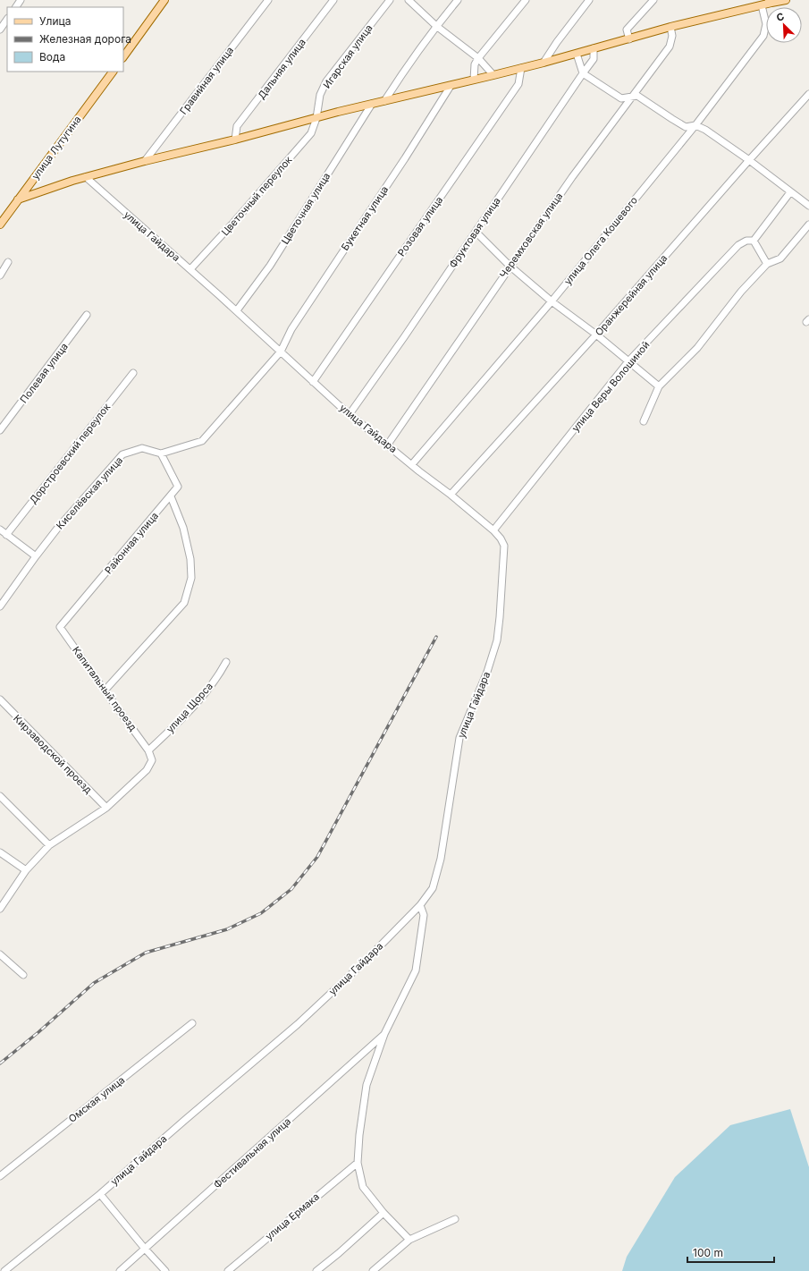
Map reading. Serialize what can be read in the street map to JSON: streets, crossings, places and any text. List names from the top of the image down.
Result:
{
  "streets": {
    "main road": ["улица Лутугина"],
    "street": [
      "Игарская улица",
      "Дальняя улица",
      "Гравийная улица",
      "Цветочный переулок",
      "Цветочная улица",
      "Букетная улица",
      "Розовая улица",
      "Фруктовая улица",
      "Черемховская улица",
      "улица Гайдара",
      "улица Олега Кошевого",
      "Оранжерейная улица",
      "Полевая улица",
      "улица Веры Волошиной",
      "Дорстроевский переулок",
      "Киселёвская улица",
      "Районная улица",
      "Капитальный проезд",
      "улица Щорса",
      "Кирзаводской проезд",
      "Омская улица",
      "Фестивальная улица",
      "улица Ермака"
    ]
  },
  "crossings": [
    ["Игарская улица", "Цветочный переулок"],
    ["Цветочный переулок", "улица Гайдара"],
    ["Цветочная улица", "улица Гайдара"],
    ["Букетная улица", "улица Гайдара"],
    ["Розовая улица", "улица Гайдара"],
    ["Фруктовая улица", "улица Гайдара"],
    ["Черемховская улица", "улица Гайдара"],
    ["улица Гайдара", "улица Олега Кошевого"],
    ["улица Гайдара", "Оранжерейная улица"],
    ["улица Гайдара", "улица Веры Волошиной"],
    ["Киселёвская улица", "Районная улица"],
    ["Районная улица", "Капитальный проезд"],
    ["Капитальный проезд", "улица Щорса"]
  ],
  "legend": ["Улица", "Железная дорога", "Вода"],
  "scale_bar": "100 m",
  "north": "top left"
}
